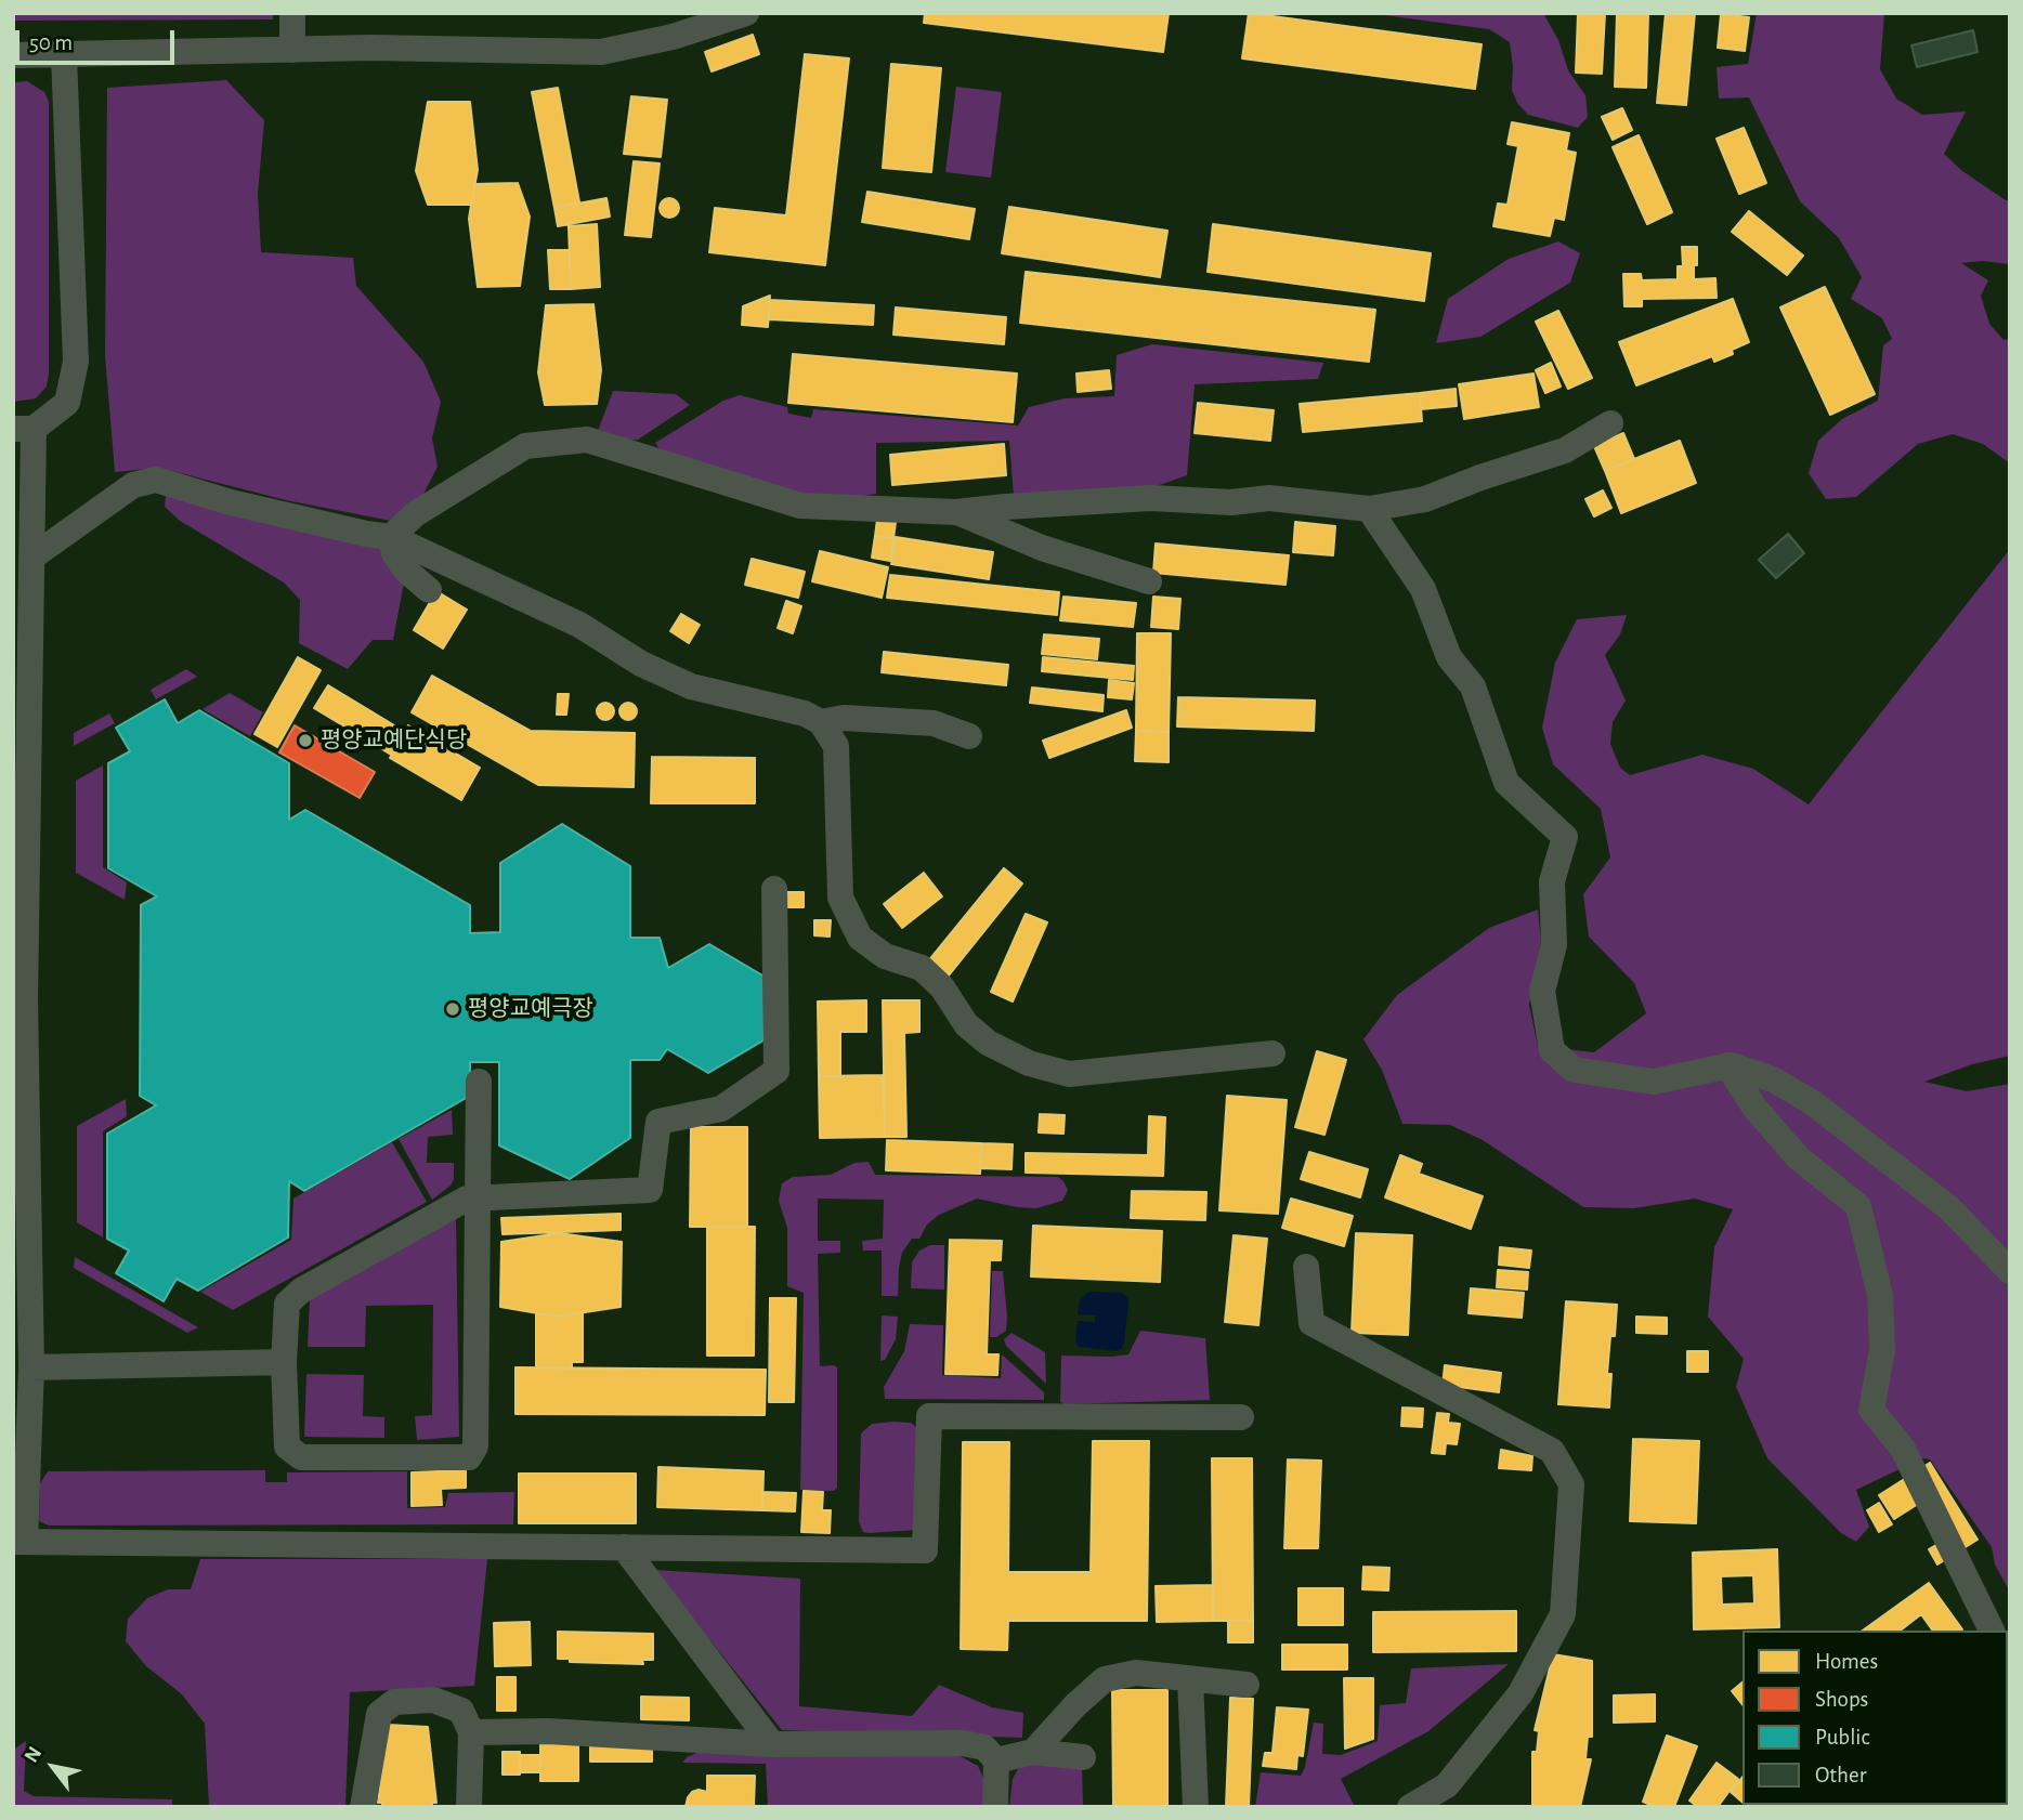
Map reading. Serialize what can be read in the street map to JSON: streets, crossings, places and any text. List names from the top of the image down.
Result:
{
  "places": ["평양교예단식당", "평양교예극장"],
  "legend": [
    "Homes",
    "Shops",
    "Public",
    "Other"
  ],
  "scale_bar": "50 m",
  "north": "top left"
}
